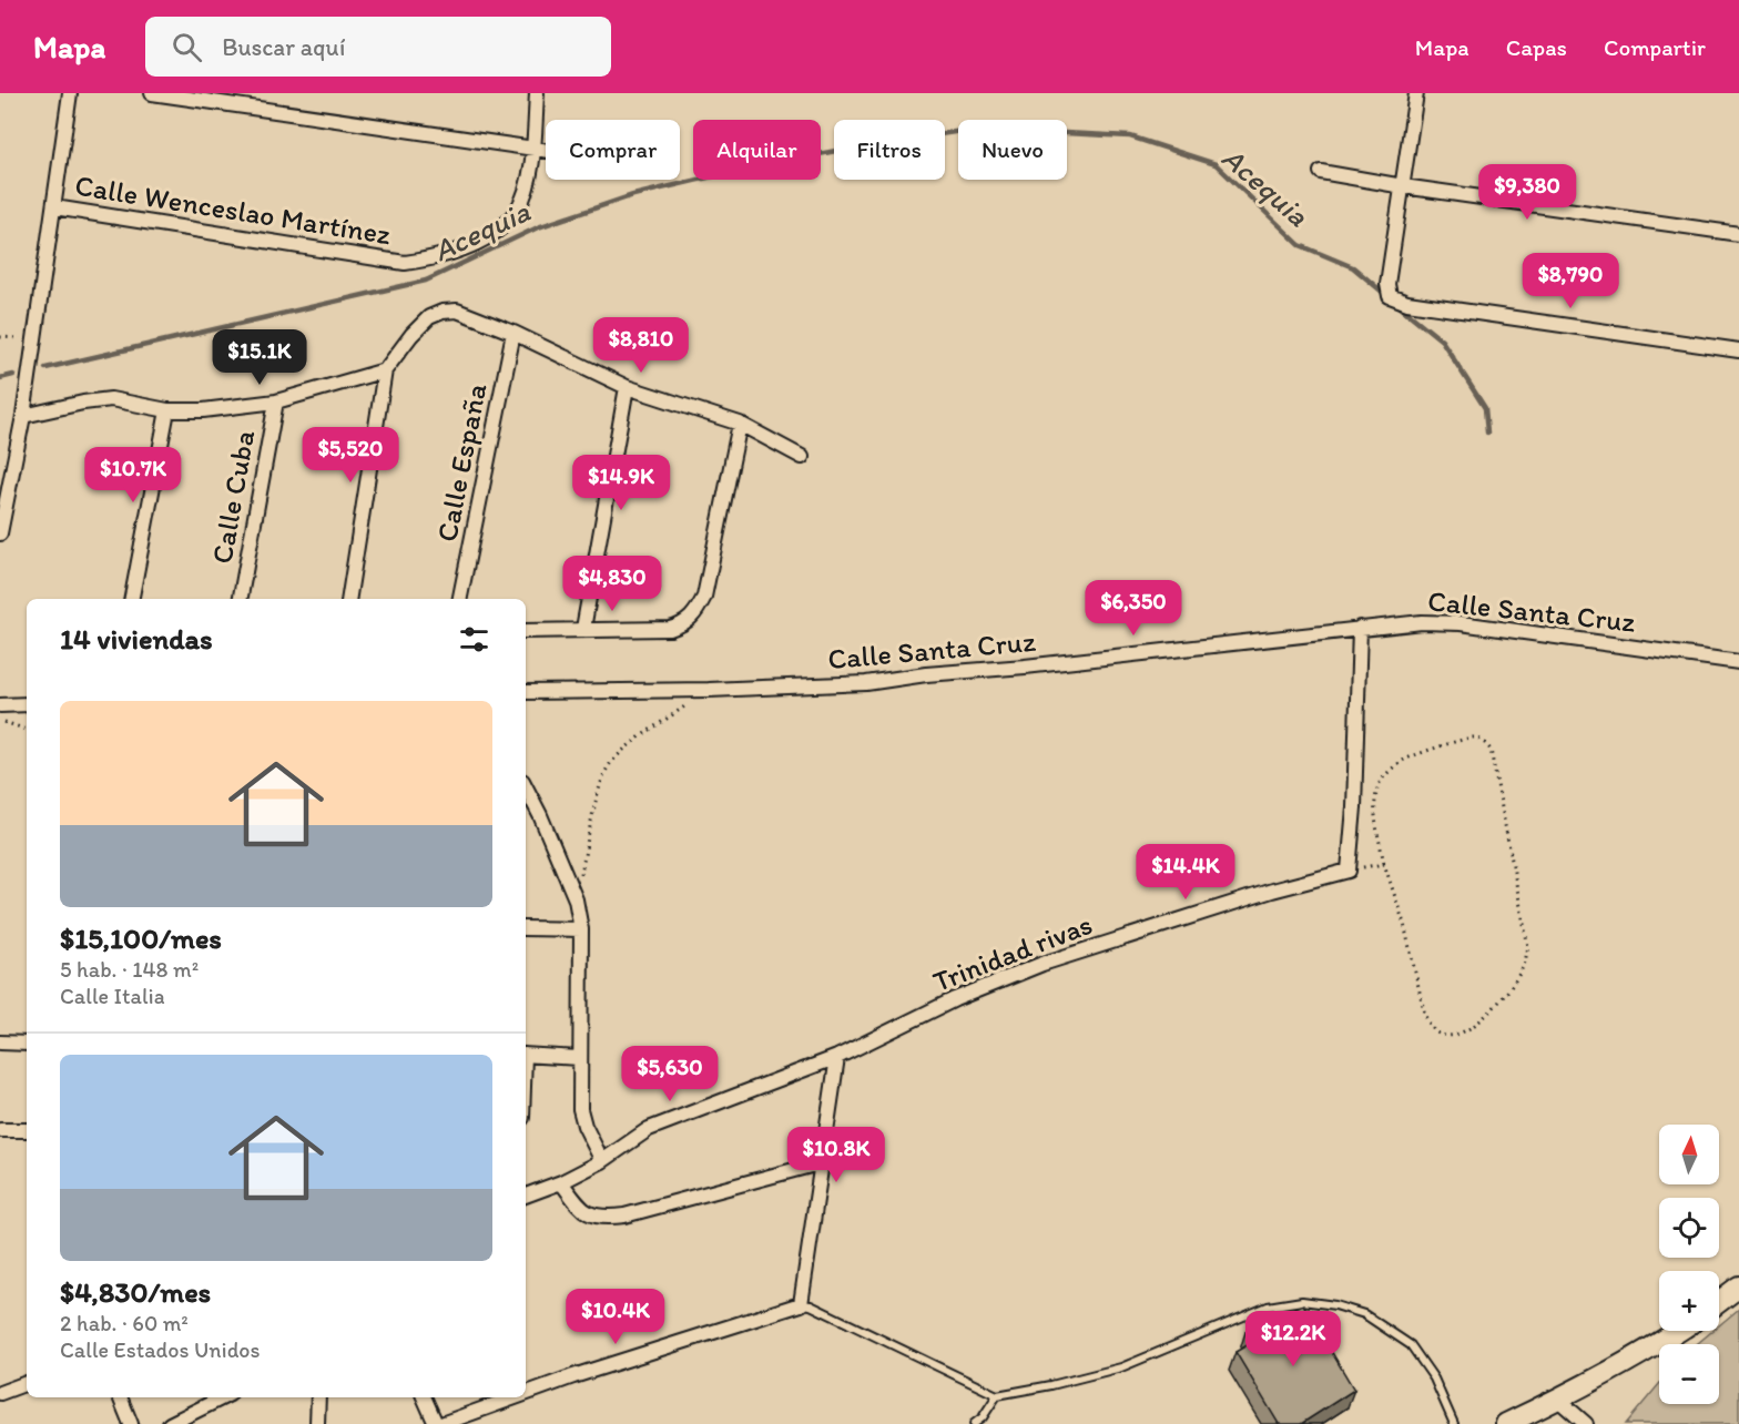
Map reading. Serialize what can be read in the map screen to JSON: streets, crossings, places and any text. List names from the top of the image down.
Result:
{
  "streets": {
    "street": [
      "Calle Wenceslao Martínez",
      "Calle España",
      "Calle Cuba",
      "Calle Santa Cruz",
      "Trinidad rivas"
    ]
  },
  "water": ["Acequia"],
  "north": "top",
  "page": {
    "header": "Mapa",
    "search": "Buscar aquí",
    "nav": ["Mapa", "Capas", "Compartir"],
    "chip": [
      "Comprar",
      "Alquilar",
      "Filtros",
      "Nuevo"
    ],
    "price": [
      "$9,380",
      "$8,790",
      "$8,810",
      "$15.1K",
      "$5,520",
      "$10.7K",
      "$14.9K",
      "$4,830",
      "$6,350",
      "$14.4K",
      "$5,630",
      "$10.8K",
      "$10.4K",
      "$12.2K"
    ],
    "heading": "14 viviendas",
    "list": [
      {
        "name": "$15,100/mes",
        "note": "5 hab. · 148 m² · Calle Italia"
      },
      {
        "name": "$4,830/mes",
        "note": "2 hab. · 60 m² · Calle Estados Unidos"
      }
    ],
    "map_buttons": ["+", "−"]
  }
}
